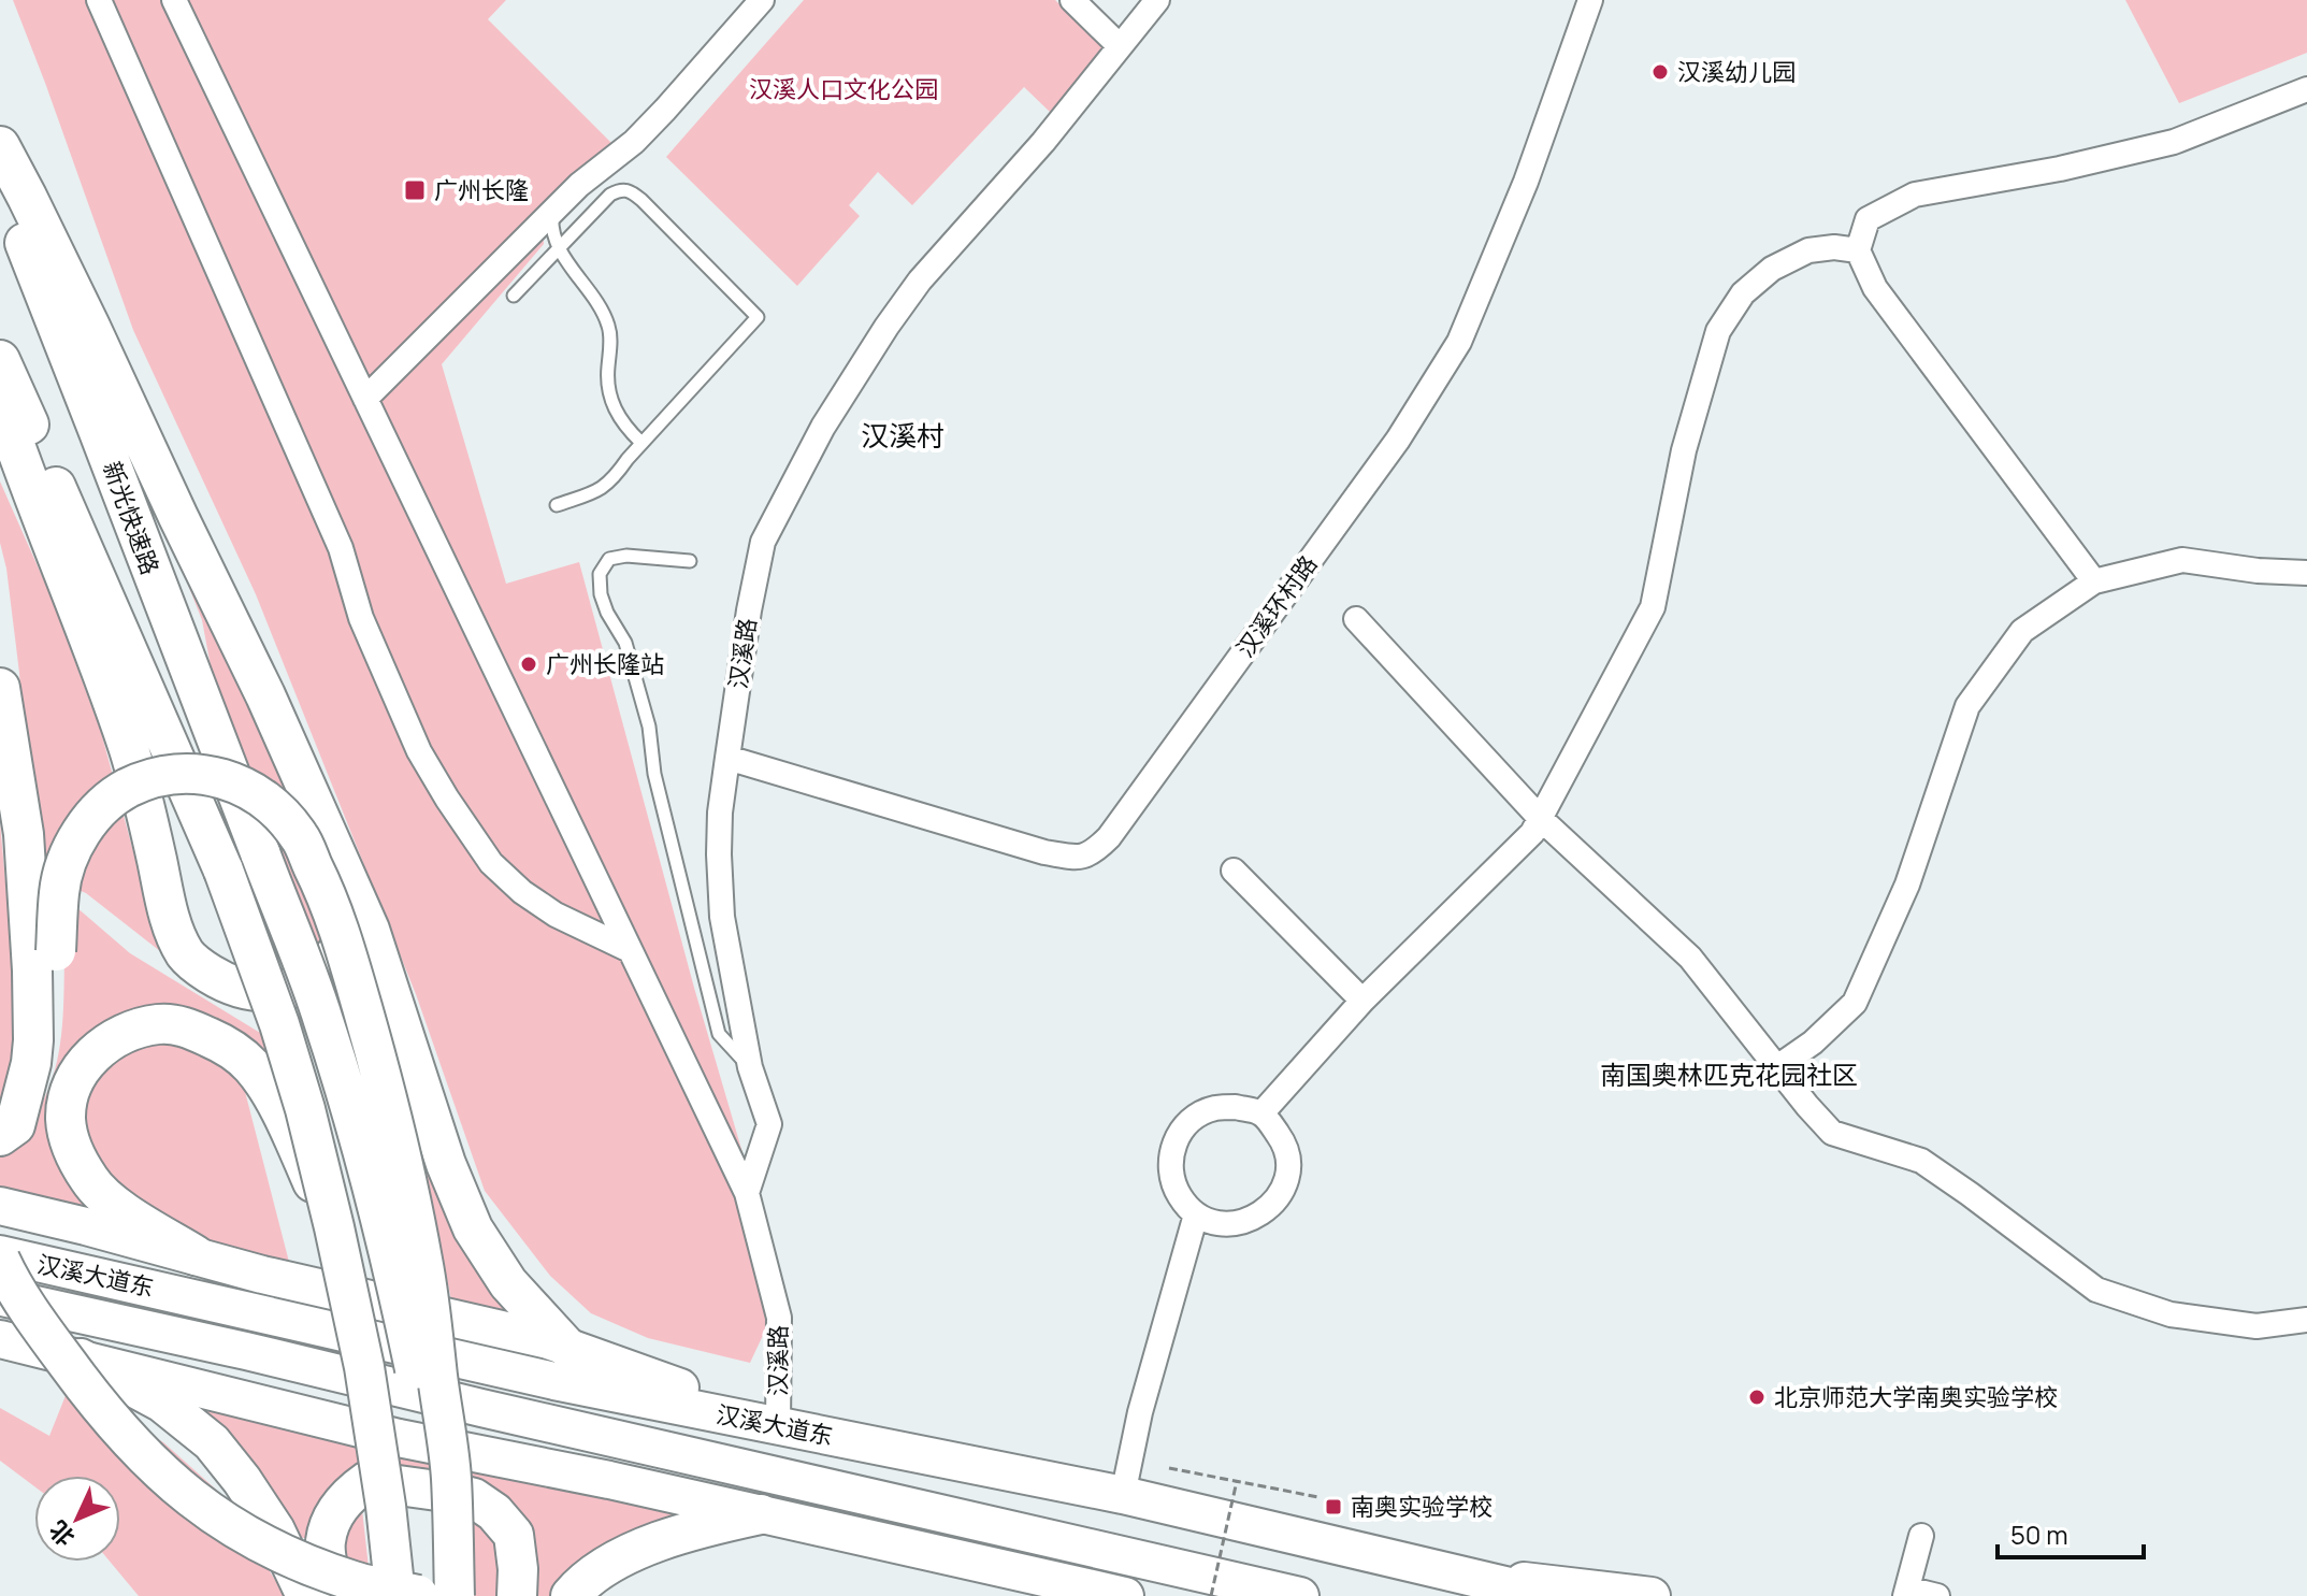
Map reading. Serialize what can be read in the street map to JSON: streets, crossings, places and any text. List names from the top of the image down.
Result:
{
  "streets": {
    "highway": ["新光快速路"],
    "main road": ["汉溪大道东"],
    "street": ["汉溪环村路", "汉溪路"]
  },
  "crossings": [
    ["汉溪环村路", "汉溪路"],
    ["汉溪路", "汉溪大道东"]
  ],
  "districts": ["汉溪村", "南国奥林匹克花园社区"],
  "parks": ["汉溪人口文化公园"],
  "places": {
    "other": ["汉溪幼儿园", "广州长隆站", "北京师范大学南奥实验学校"],
    "transit": ["广州长隆", "南奥实验学校"]
  },
  "scale_bar": "50 m",
  "north": "bottom left"
}
